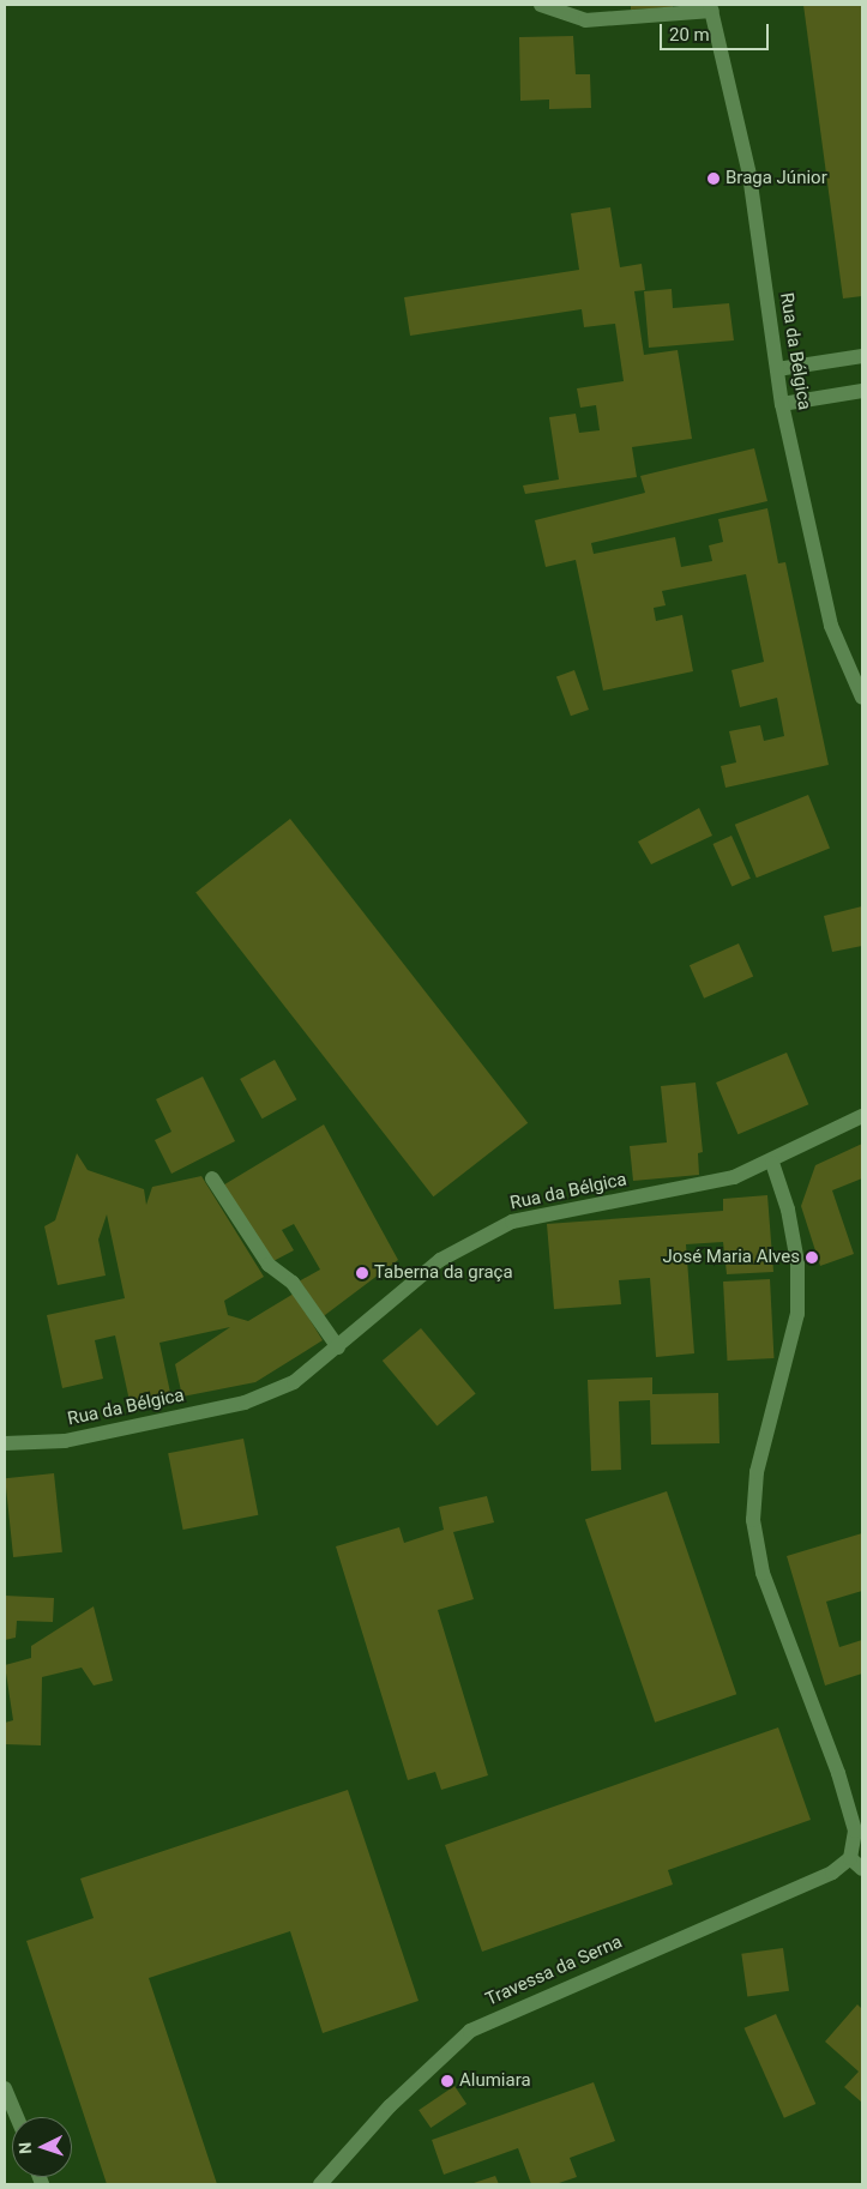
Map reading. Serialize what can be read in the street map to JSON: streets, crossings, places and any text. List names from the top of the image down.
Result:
{
  "streets": {
    "main road": ["Rua da Bélgica", "Travessa da Serna"]
  },
  "places": [
    "Braga Júnior",
    "José Maria Alves",
    "Taberna da graça",
    "Alumiara"
  ],
  "scale_bar": "20 m",
  "north": "left"
}
